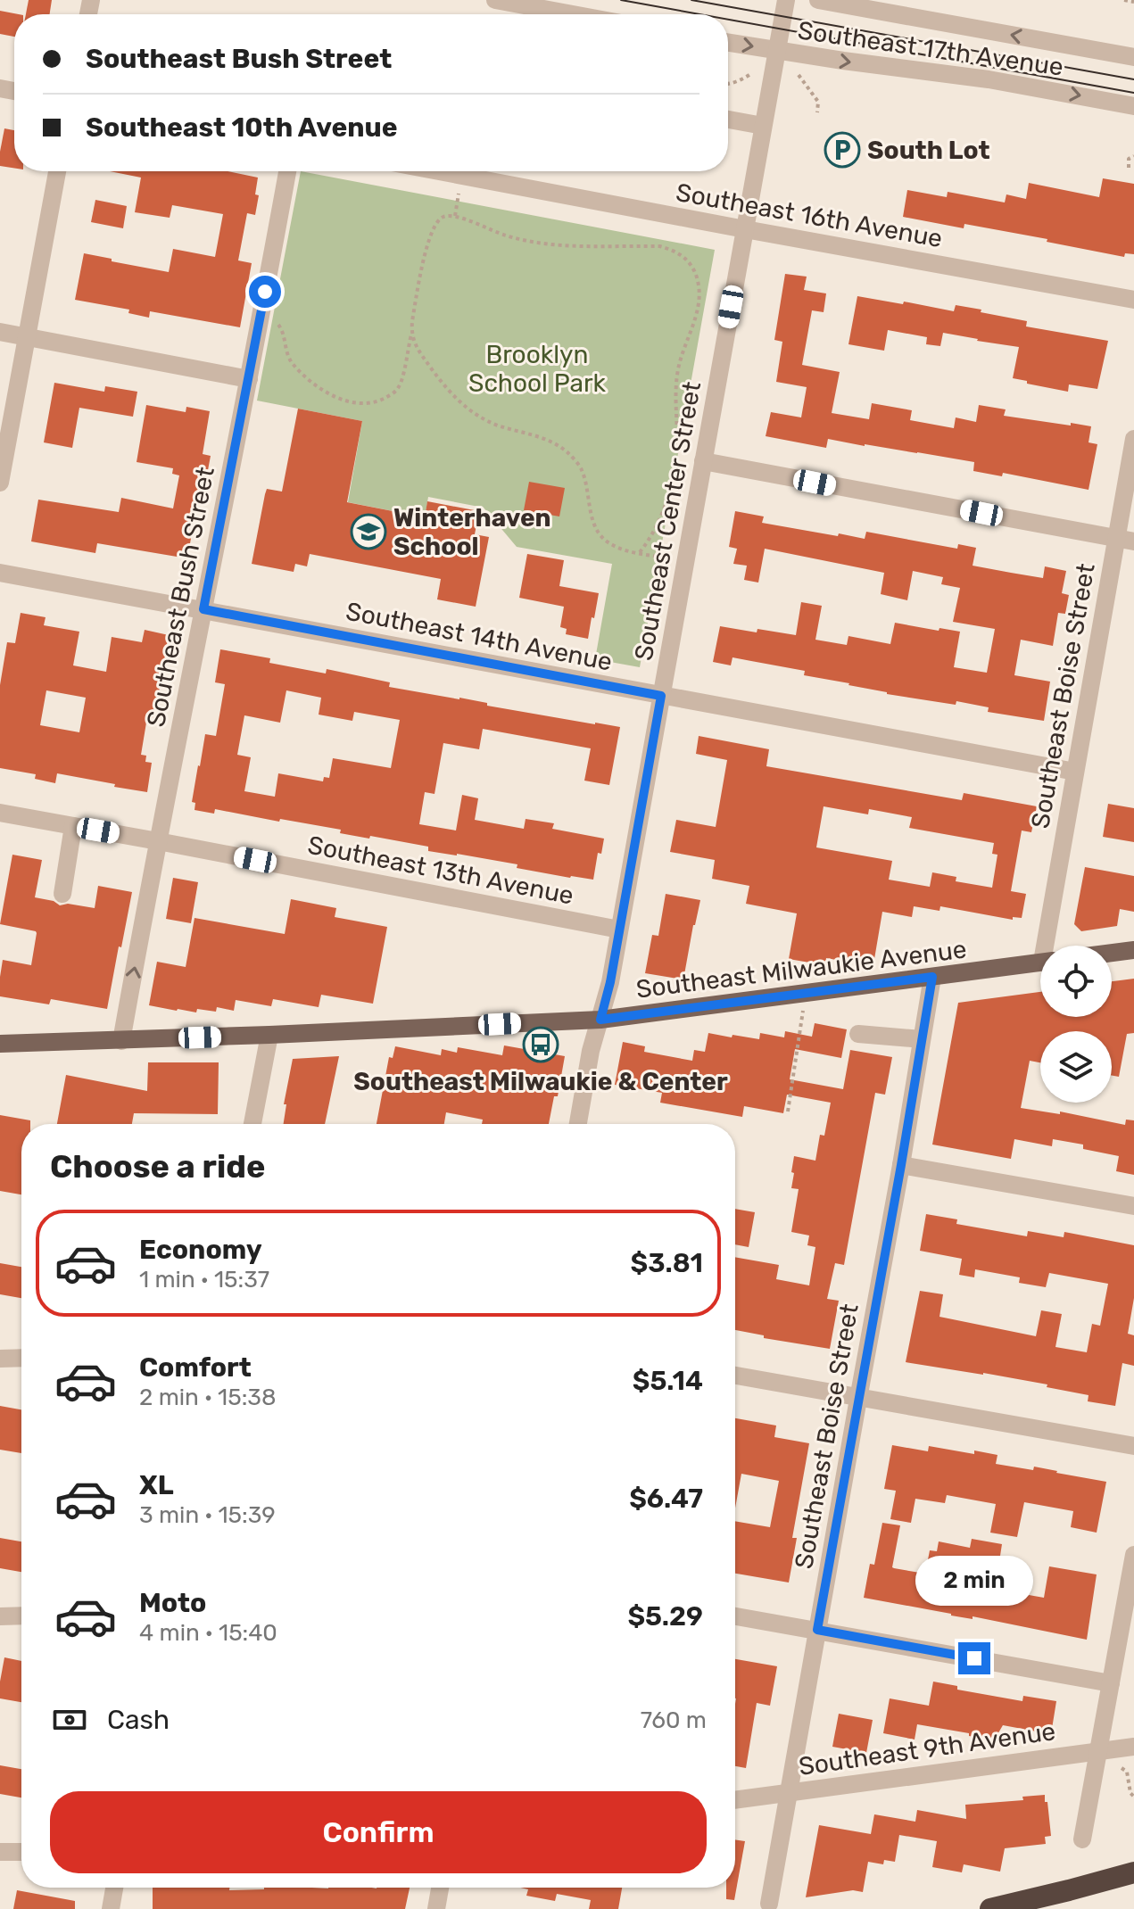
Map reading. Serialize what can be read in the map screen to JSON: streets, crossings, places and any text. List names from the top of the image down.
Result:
{
  "streets": {
    "main road": ["Southeast Milwaukie Avenue"],
    "street": [
      "Southeast 17th Avenue",
      "Southeast 16th Avenue",
      "Southeast Center Street",
      "Southeast Bush Street",
      "Southeast 14th Avenue",
      "Southeast Boise Street",
      "Southeast 13th Avenue",
      "Southeast 9th Avenue"
    ]
  },
  "crossings": [
    ["Southeast 17th Avenue", "Southeast Center Street"],
    ["Southeast 16th Avenue", "Southeast Center Street"],
    ["Southeast Center Street", "Southeast 14th Avenue"],
    ["Southeast Center Street", "Southeast 13th Avenue"],
    ["Southeast Center Street", "Southeast Milwaukie Avenue"],
    ["Southeast Bush Street", "Southeast 14th Avenue"],
    ["Southeast Bush Street", "Southeast 13th Avenue"],
    ["Southeast Bush Street", "Southeast Milwaukie Avenue"],
    ["Southeast 14th Avenue", "Southeast Boise Street"],
    ["Southeast Boise Street", "Southeast Milwaukie Avenue"],
    ["Southeast Boise Street", "Southeast 9th Avenue"]
  ],
  "parks": ["Brooklyn School Park"],
  "places": {
    "parking": ["South Lot"],
    "school or university": ["Winterhaven School"],
    "bus stop": ["Southeast Milwaukie & Center"]
  },
  "page": {
    "banner": ["Southeast Bush Street", "Southeast 10th Avenue"],
    "heading": "Choose a ride",
    "list": [
      {
        "name": "Economy",
        "note": "1 min · 15:37",
        "value": "$3.81"
      },
      {
        "name": "Comfort",
        "note": "2 min · 15:38",
        "value": "$5.14"
      },
      {
        "name": "XL",
        "note": "3 min · 15:39",
        "value": "$6.47"
      },
      {
        "name": "Moto",
        "note": "4 min · 15:40",
        "value": "$5.29"
      }
    ],
    "bubble": "2 min",
    "pay": ["Cash", "760 m"],
    "buttons": "Confirm"
  }
}
